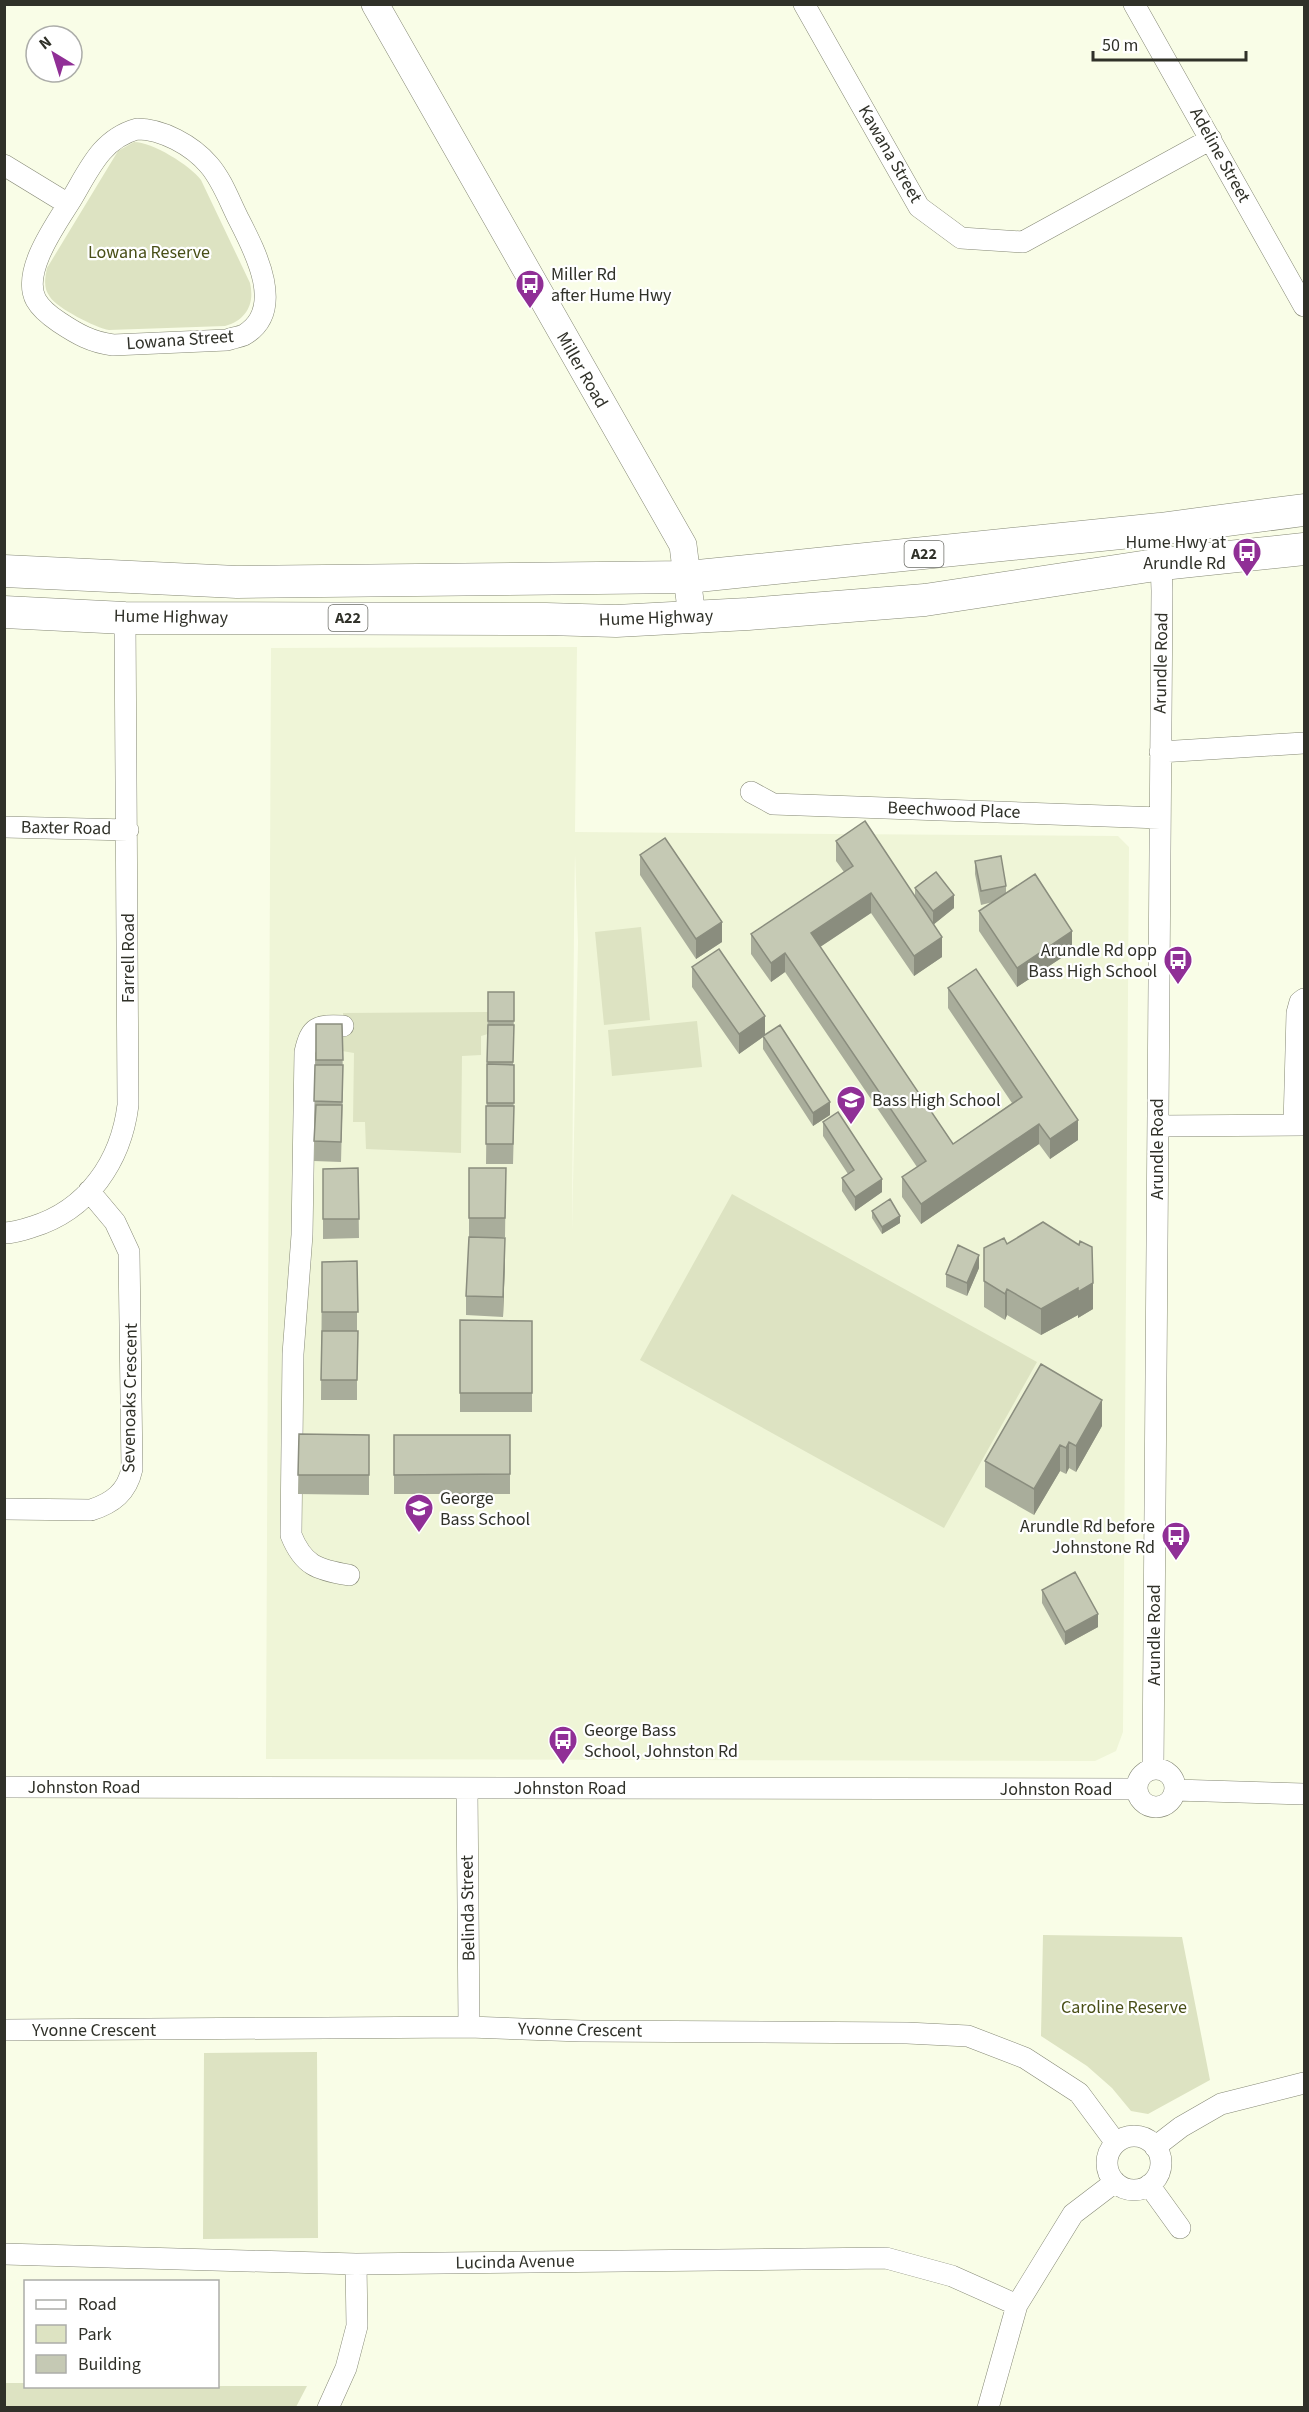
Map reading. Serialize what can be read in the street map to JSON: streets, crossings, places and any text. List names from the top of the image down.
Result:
{
  "streets": {
    "highway": ["A22", "Hume Highway"],
    "main road": ["Miller Road"],
    "street": [
      "Kawana Street",
      "Adeline Street",
      "Lowana Street",
      "Arundle Road",
      "Beechwood Place",
      "Baxter Road",
      "Farrell Road",
      "Sevenoaks Crescent",
      "Johnston Road",
      "Belinda Street",
      "Yvonne Crescent",
      "Lucinda Avenue"
    ]
  },
  "crossings": [
    ["Kawana Street", "Adeline Street"],
    ["Miller Road", "Hume Highway"],
    ["Hume Highway", "Arundle Road"],
    ["Hume Highway", "Farrell Road"],
    ["Arundle Road", "Beechwood Place"],
    ["Arundle Road", "Johnston Road"],
    ["Baxter Road", "Farrell Road"],
    ["Farrell Road", "Sevenoaks Crescent"],
    ["Johnston Road", "Belinda Street"],
    ["Belinda Street", "Yvonne Crescent"]
  ],
  "parks": ["Lowana Reserve", "Caroline Reserve"],
  "places": {
    "bus stop": [
      "Miller Rd after Hume Hwy",
      "Hume Hwy at Arundle Rd",
      "Arundle Rd opp Bass High School",
      "Arundle Rd before Johnstone Rd",
      "George Bass School, Johnston Rd"
    ],
    "school or university": ["Bass High School", "George Bass School"]
  },
  "legend": ["Road", "Park", "Building"],
  "scale_bar": "50 m",
  "north": "top left"
}
